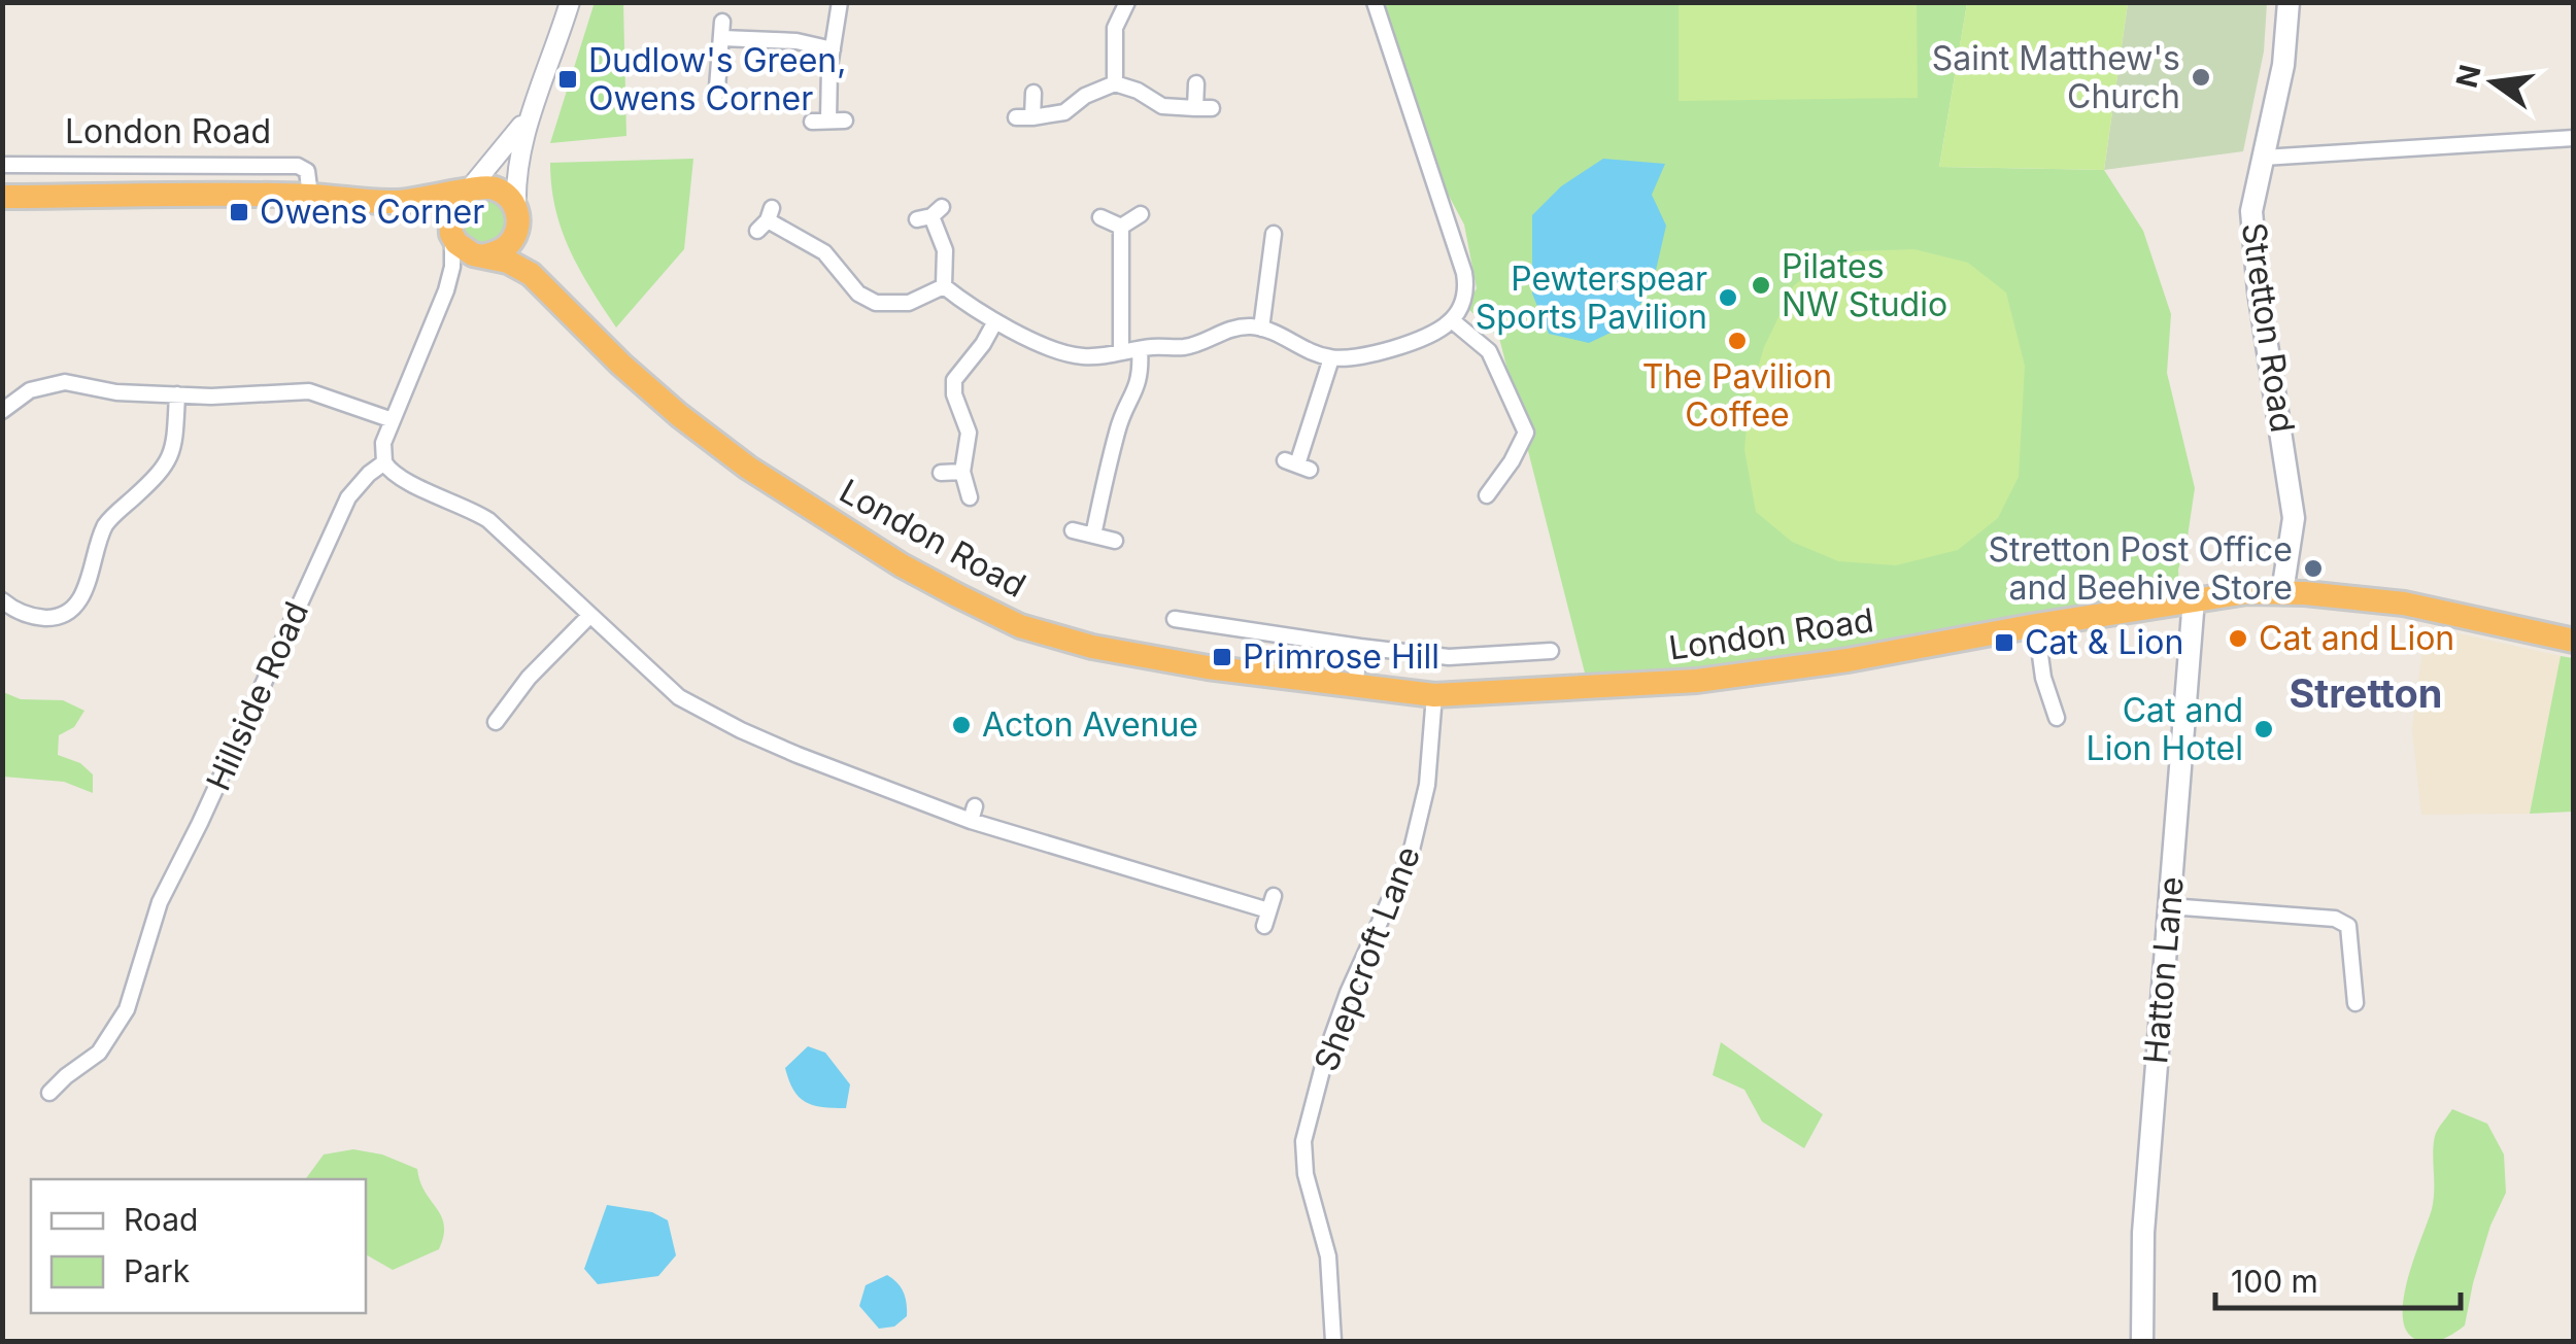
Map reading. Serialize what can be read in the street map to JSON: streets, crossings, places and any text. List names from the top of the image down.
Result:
{
  "streets": {
    "highway": ["London Road"],
    "main road": ["Stretton Road", "Hatton Lane"],
    "street": ["Hillside Road", "Shepcroft Lane"]
  },
  "crossings": [
    ["London Road", "Stretton Road"],
    ["London Road", "Shepcroft Lane"],
    ["London Road", "Hatton Lane"]
  ],
  "districts": ["Stretton"],
  "places": {
    "other": [
      "Saint Matthew's Church",
      "Pilates NW Studio",
      "Pewterspear Sports Pavilion",
      "The Pavilion Coffee",
      "Stretton Post Office and Beehive Store",
      "Cat and Lion",
      "Acton Avenue",
      "Cat and Lion Hotel"
    ],
    "transit": [
      "Dudlow's Green, Owens Corner",
      "Owens Corner",
      "Cat & Lion",
      "Primrose Hill"
    ]
  },
  "legend": ["Road", "Park"],
  "scale_bar": "100 m",
  "north": "left"
}
